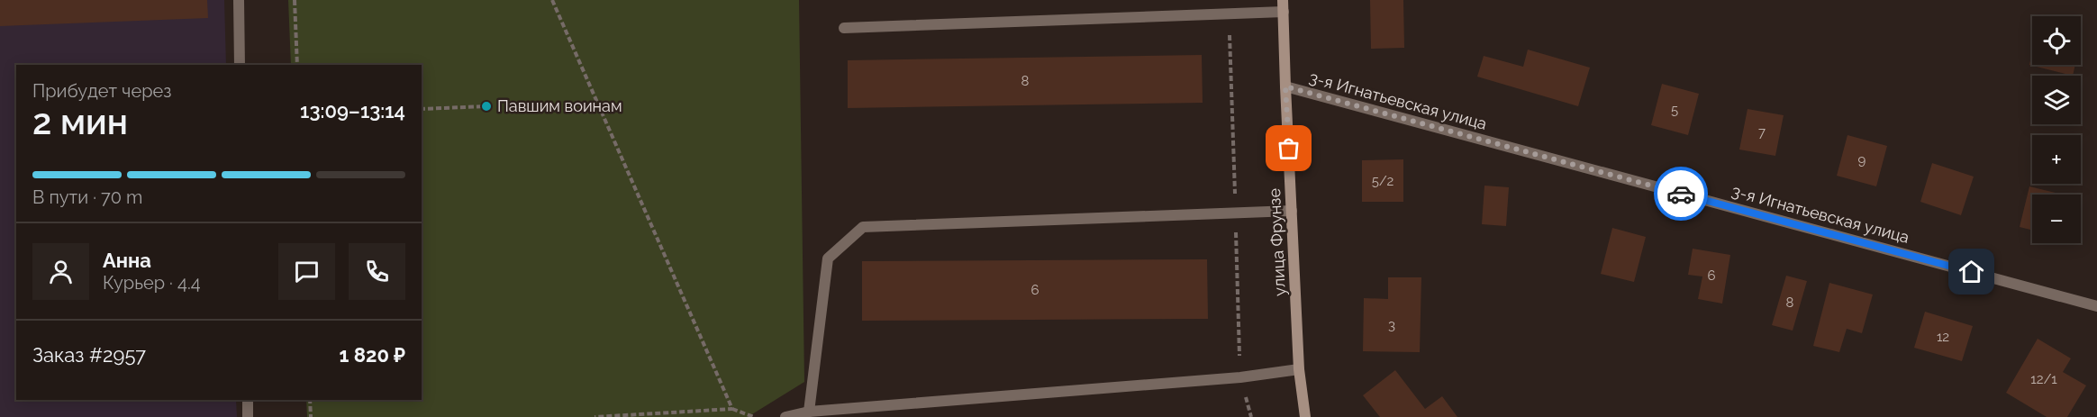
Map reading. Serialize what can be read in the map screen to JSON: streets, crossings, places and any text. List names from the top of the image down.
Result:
{
  "streets": {
    "main road": ["улица Фрунзе"],
    "street": ["3-я Игнатьевская улица"]
  },
  "crossings": [
    ["3-я Игнатьевская улица", "улица Фрунзе"]
  ],
  "places": ["Павшим воинам"],
  "house_numbers": [
    "8",
    "5",
    "7",
    "9",
    "5/2",
    "6",
    "6",
    "8",
    "3",
    "12",
    "12/1"
  ],
  "page": {
    "map_buttons": ["+", "−"],
    "heading": ["2 мин", "Прибудет через", "13:09–13:14"],
    "panel": [
      "Анна",
      "Курьер · 4.4",
      "Заказ #2957",
      "1 820 ₽"
    ],
    "bar": "В пути · 70 m"
  }
}
